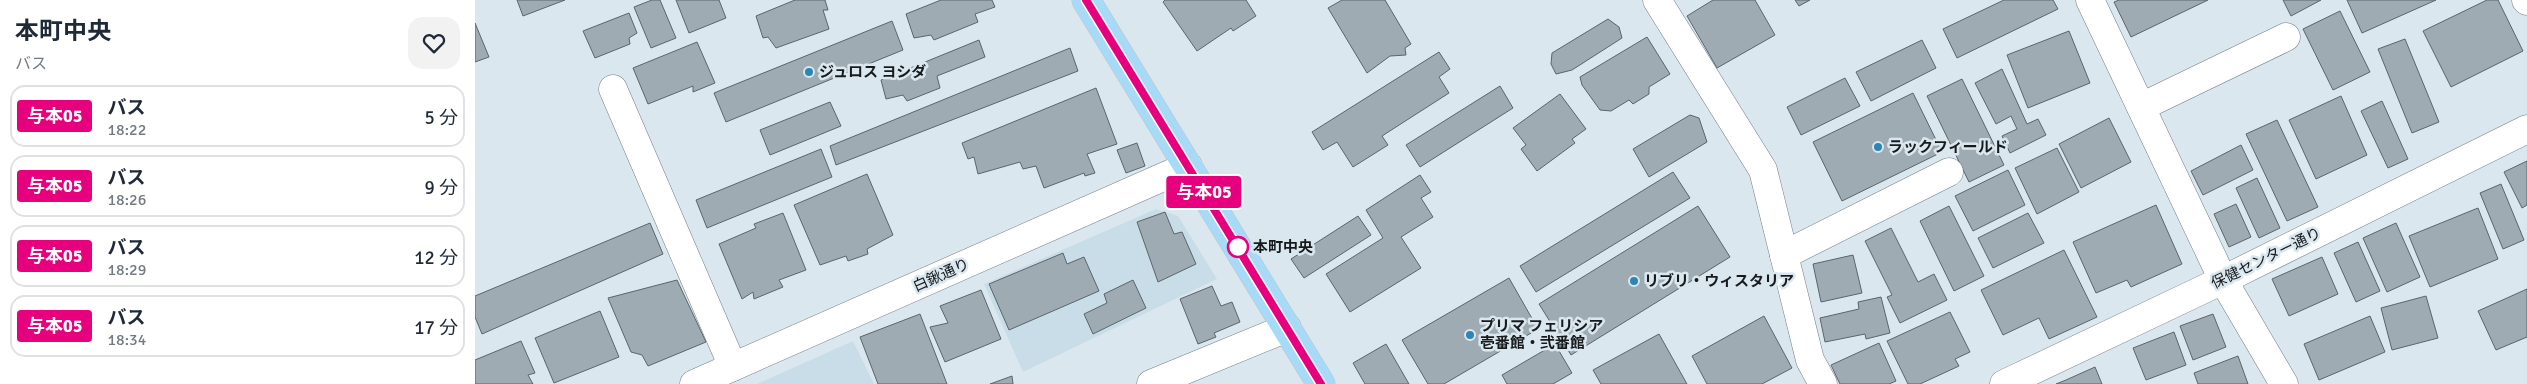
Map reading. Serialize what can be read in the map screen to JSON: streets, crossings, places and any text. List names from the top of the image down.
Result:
{
  "streets": {
    "street": ["保健センター通り", "白鍬通り"]
  },
  "places": [
    "ジュロス ヨシダ",
    "ラックフィールド",
    "本町中央",
    "リブリ・ウィスタリア",
    "プリマ フェリシア 壱番館・弐番館"
  ],
  "lines": ["bus line 与本05"],
  "page": {
    "heading": ["本町中央", "バス"],
    "on_map": "与本05",
    "list": [
      {
        "mark": "与本05",
        "name": "バス",
        "note": "18:22",
        "value": "5 分"
      },
      {
        "mark": "与本05",
        "name": "バス",
        "note": "18:26",
        "value": "9 分"
      },
      {
        "mark": "与本05",
        "name": "バス",
        "note": "18:29",
        "value": "12 分"
      },
      {
        "mark": "与本05",
        "name": "バス",
        "note": "18:34",
        "value": "17 分"
      }
    ]
  }
}
